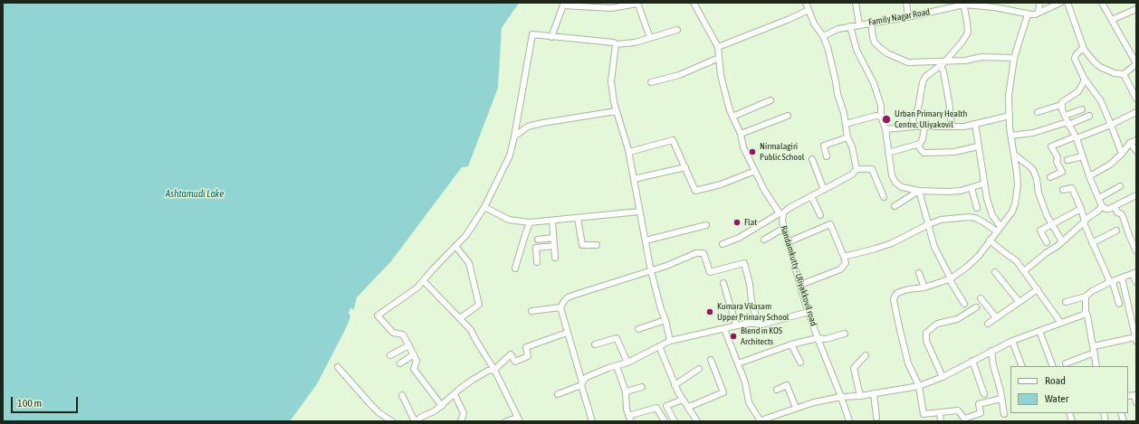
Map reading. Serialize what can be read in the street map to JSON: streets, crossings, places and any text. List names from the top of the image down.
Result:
{
  "streets": {
    "street": ["Family Nagar Road", "Randamkutty - Uliyakkovil road"]
  },
  "water": ["Ashtamudi Lake"],
  "places": [
    "Urban Primary Health Centre, Uliyakovil",
    "Nirmalagiri Public School",
    "Flat",
    "Kumara Vilasam Upper Primary School",
    "Blend in KOS Architects"
  ],
  "legend": ["Road", "Water"],
  "scale_bar": "100 m"
}
